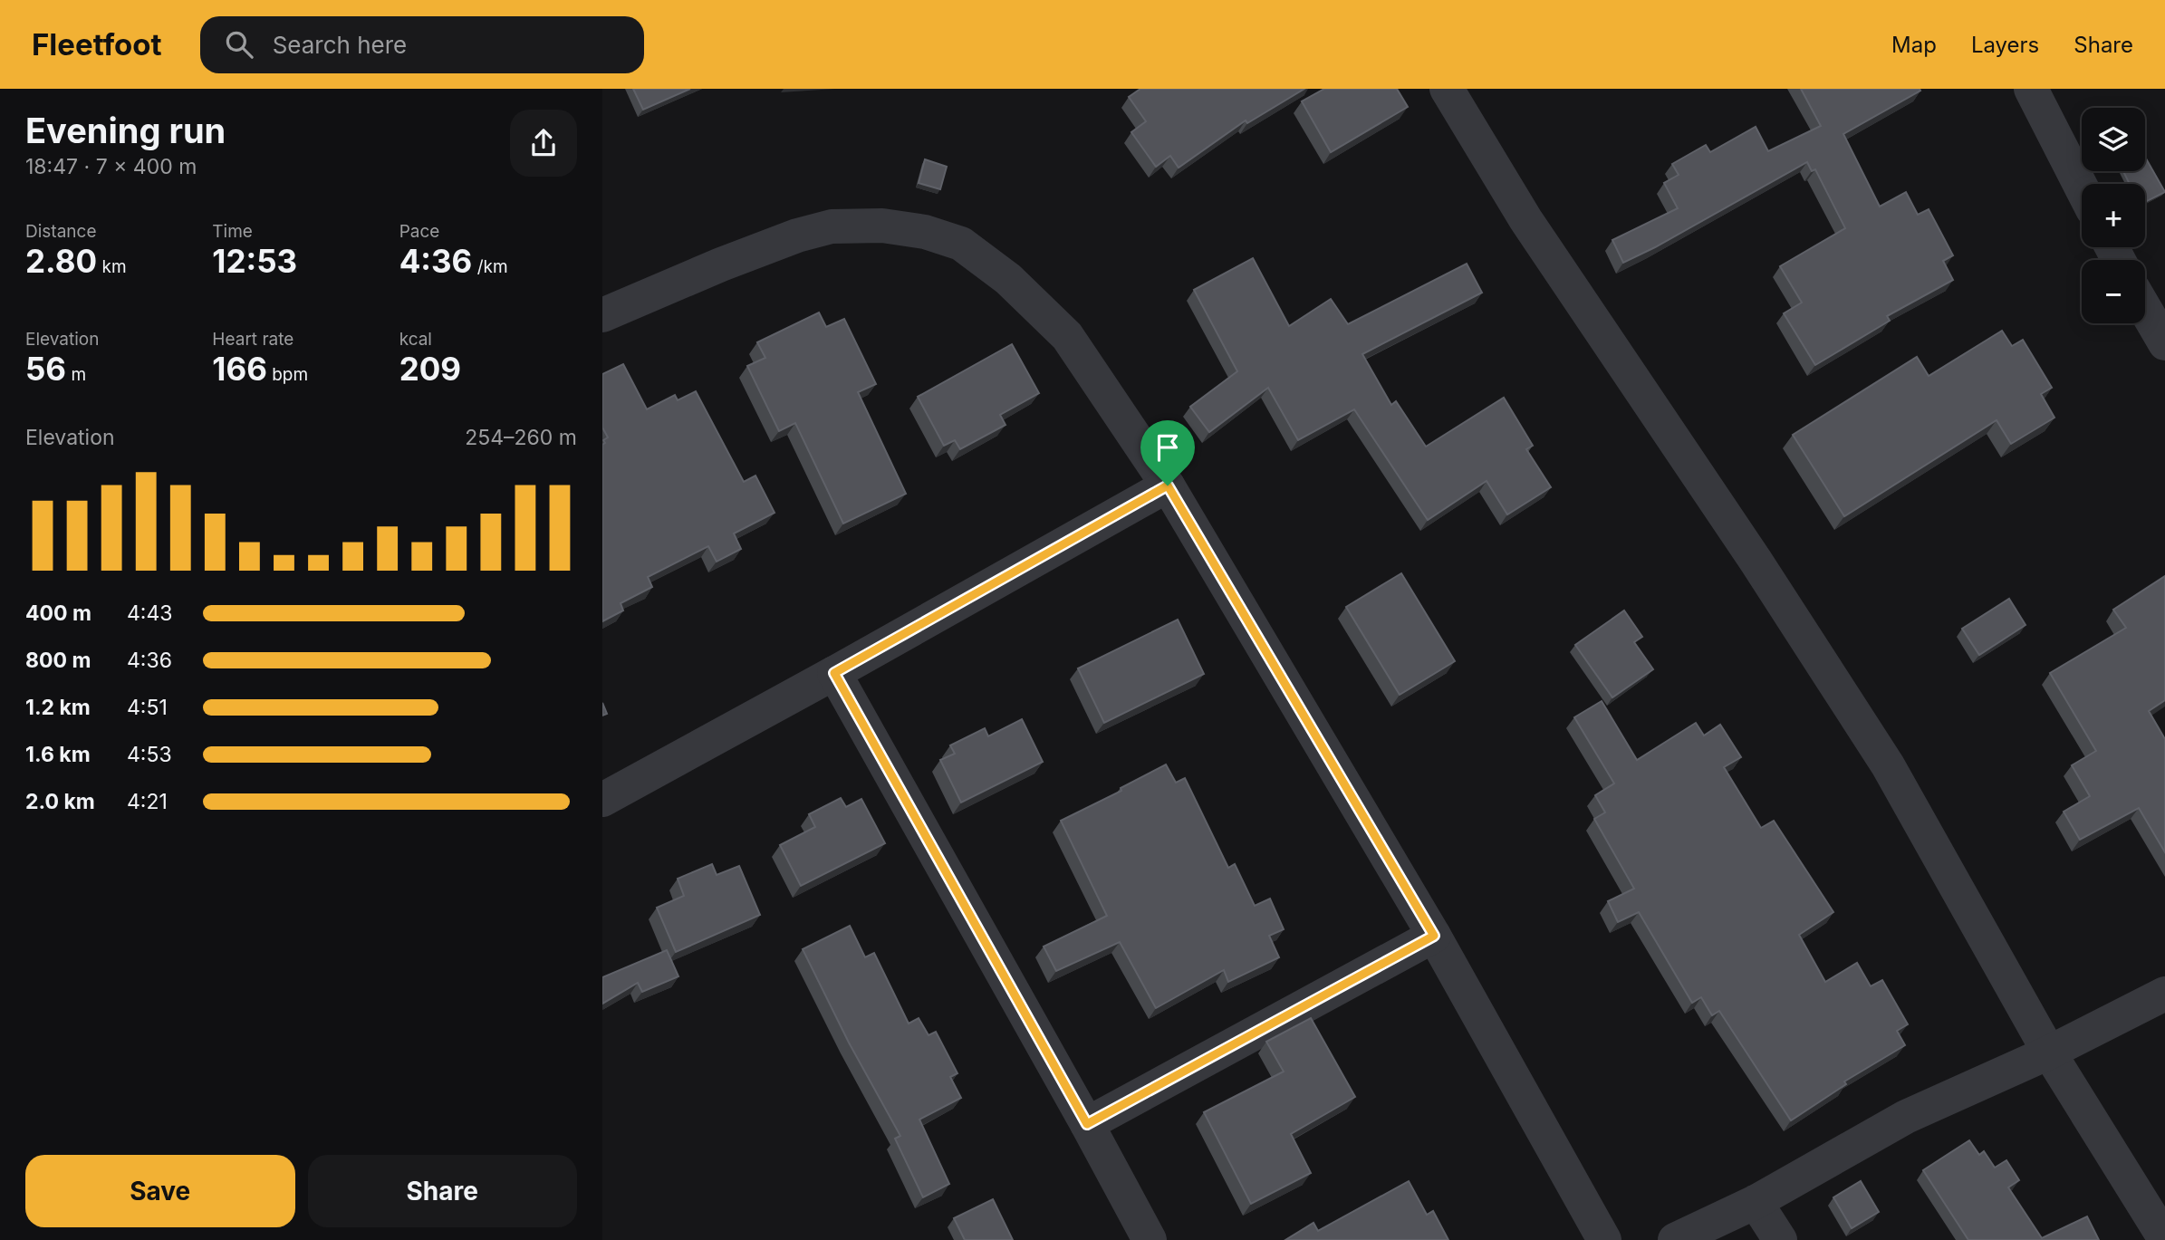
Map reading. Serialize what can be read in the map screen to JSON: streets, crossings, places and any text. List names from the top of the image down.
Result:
{
  "page": {
    "header": "Fleetfoot",
    "search": "Search here",
    "nav": ["Map", "Layers", "Share"],
    "heading": ["Evening run", "18:47 · 7 × 400 m"],
    "map_buttons": ["+", "−"],
    "stats": [
      ["Distance", "2.80 km"],
      ["Time", "12:53"],
      ["Pace", "4:36 /km"],
      ["Elevation", "56 m"],
      ["Heart rate", "166 bpm"],
      ["kcal", "209"]
    ],
    "chart": ["Elevation", "254–260 m"],
    "list": [
      {
        "name": "400 m",
        "note": "4:43"
      },
      {
        "name": "800 m",
        "note": "4:36"
      },
      {
        "name": "1.2 km",
        "note": "4:51"
      },
      {
        "name": "1.6 km",
        "note": "4:53"
      },
      {
        "name": "2.0 km",
        "note": "4:21"
      }
    ],
    "buttons": ["Save", "Share"]
  }
}
